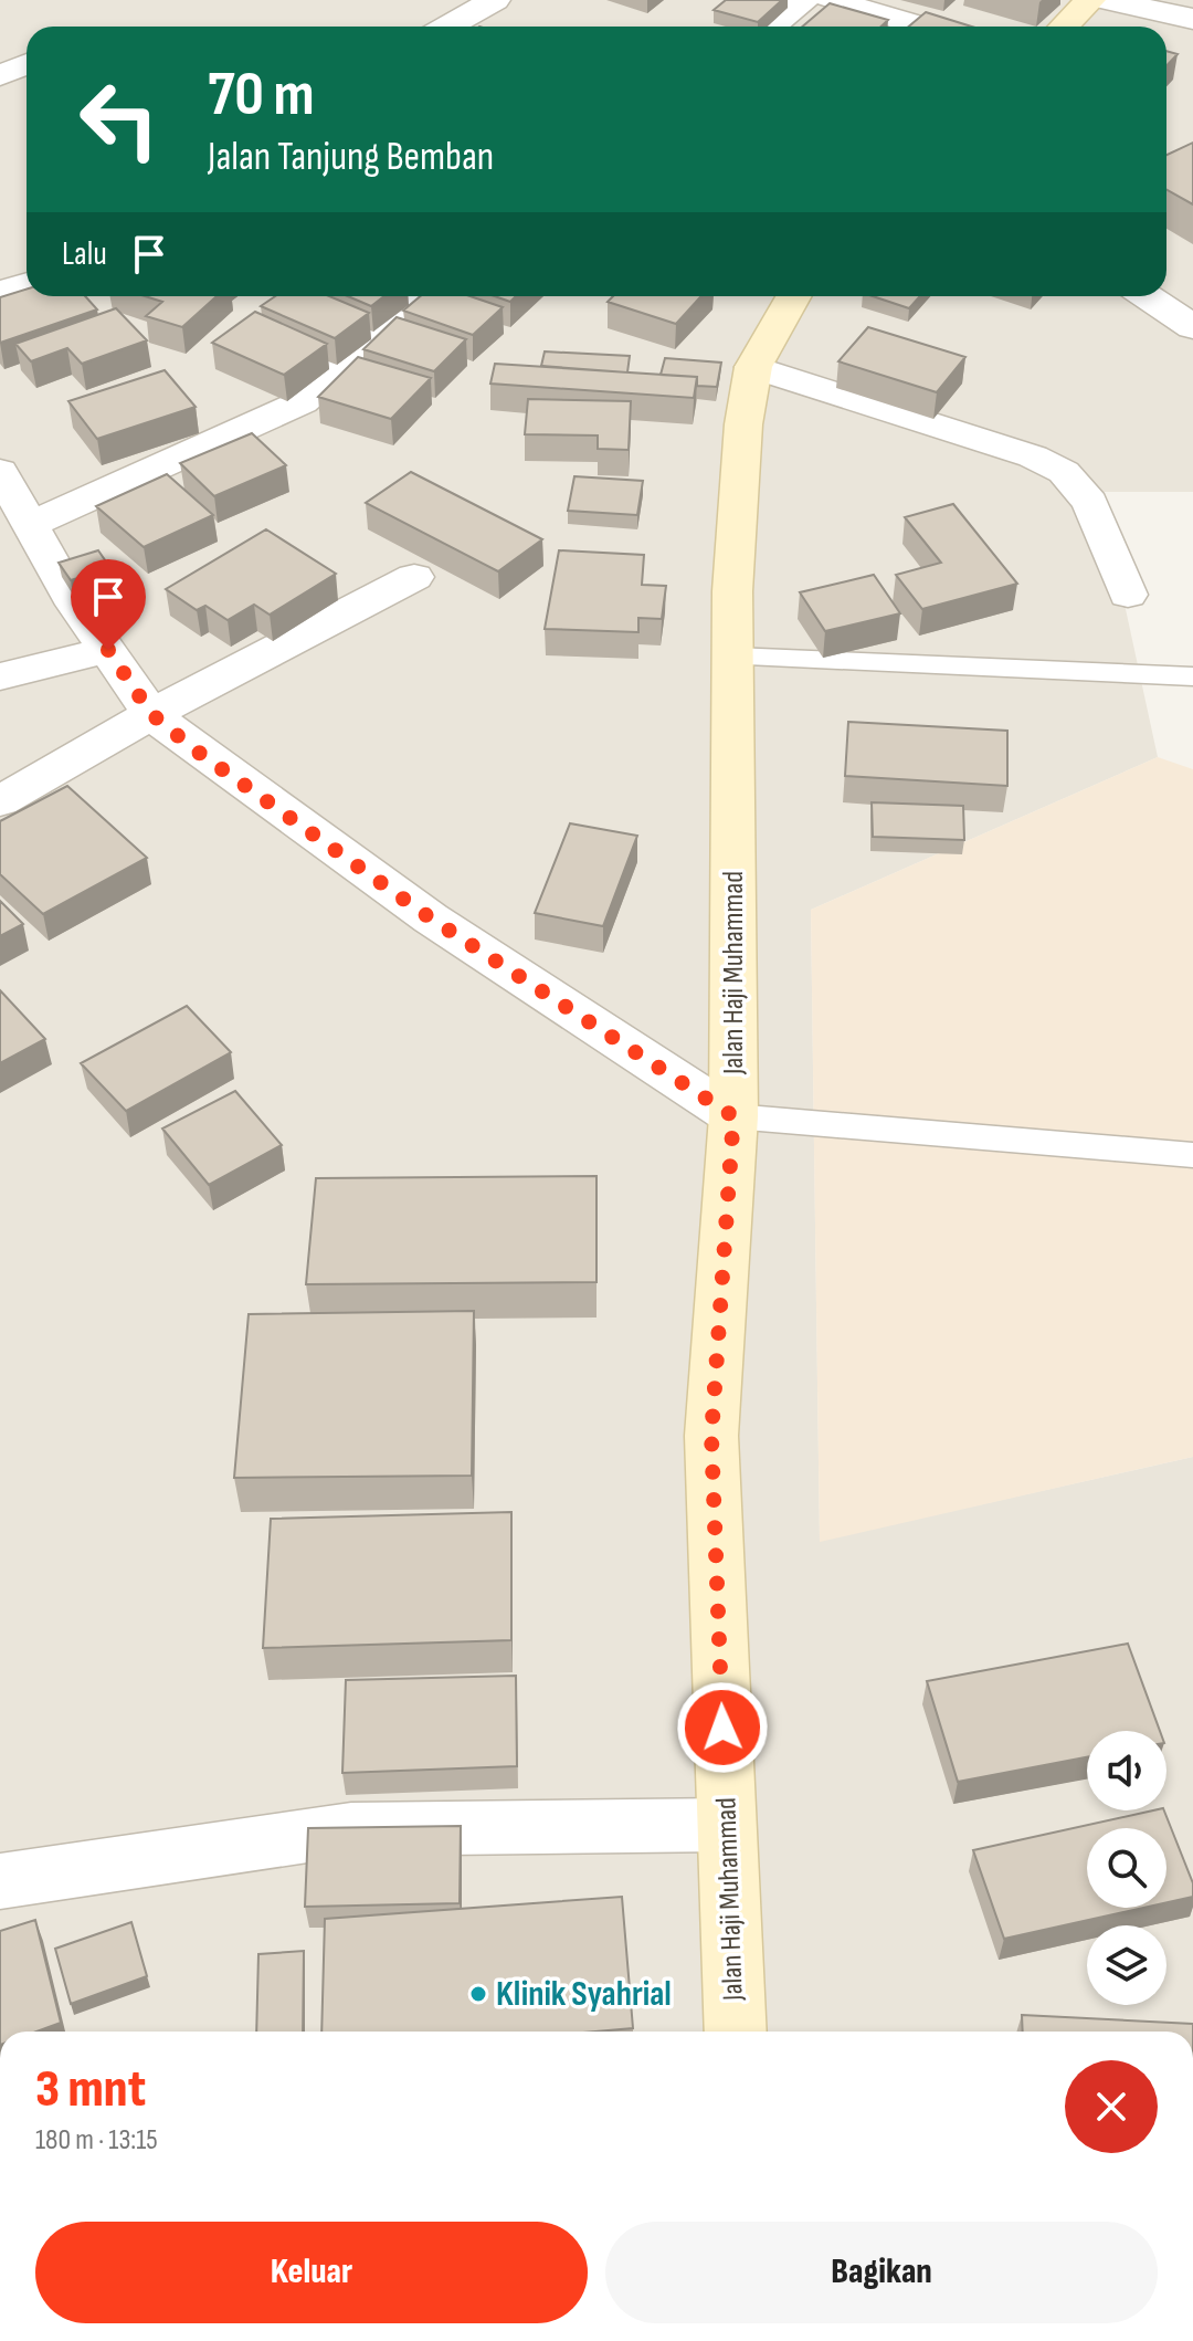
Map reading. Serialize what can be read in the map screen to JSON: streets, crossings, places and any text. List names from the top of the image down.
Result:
{
  "streets": {
    "street": ["Jalan Haji Muhammad"]
  },
  "places": ["Klinik Syahrial"],
  "page": {
    "turn": ["70 m", "Jalan Tanjung Bemban"],
    "then": "Lalu",
    "heading": ["3 mnt", "180 m · 13:15"],
    "buttons": ["Keluar", "Bagikan"]
  }
}
